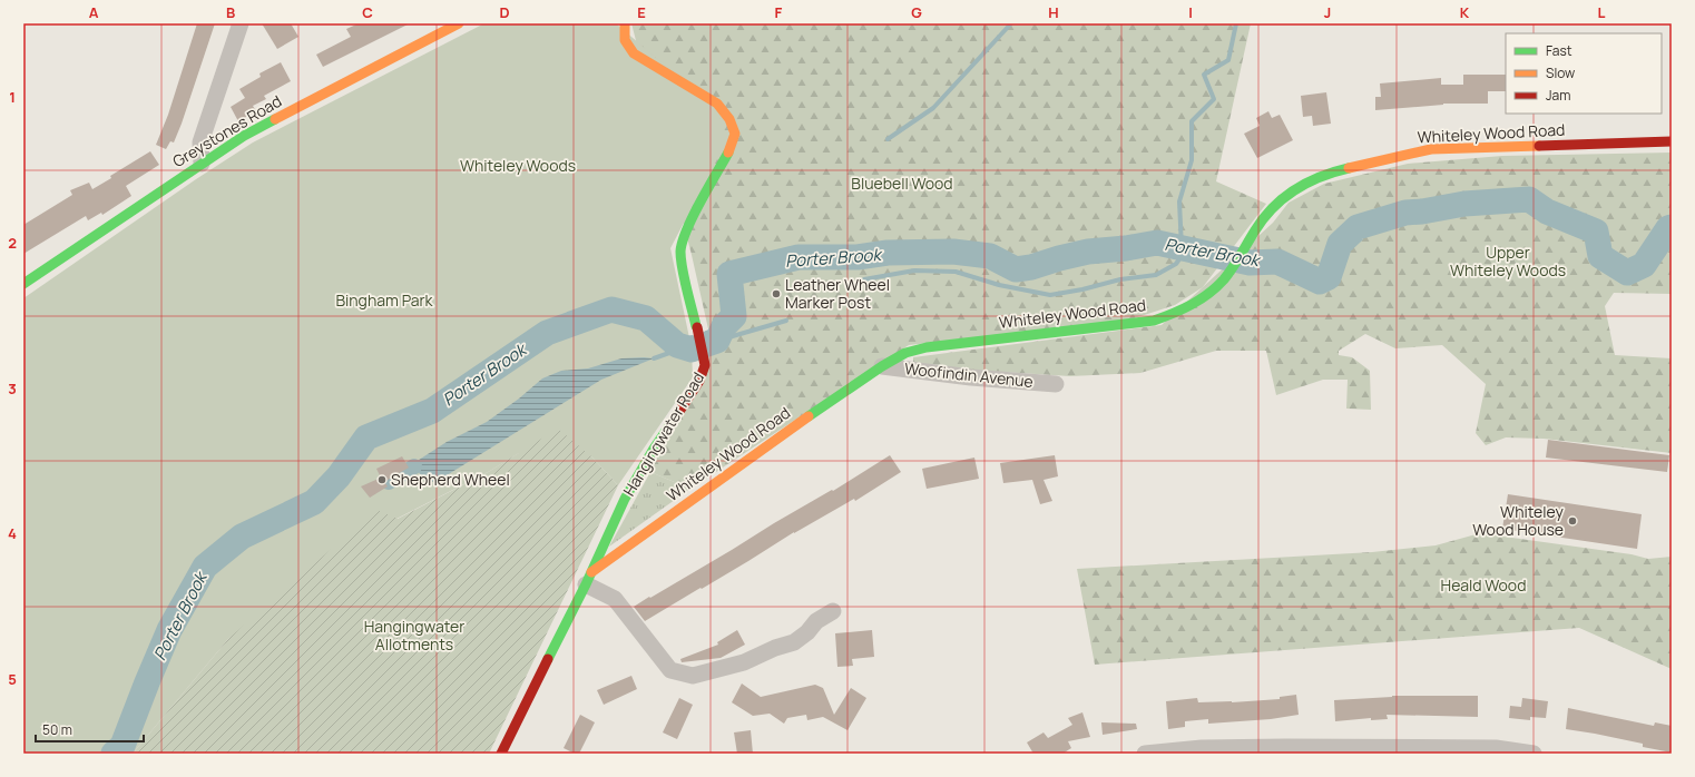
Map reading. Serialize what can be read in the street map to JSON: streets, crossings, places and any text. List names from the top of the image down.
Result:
{
  "streets": {
    "street": [
      "Greystones Road",
      "Whiteley Wood Road",
      "Woofindin Avenue",
      "Hangingwater Road"
    ]
  },
  "crossings": [
    ["Whiteley Wood Road", "Woofindin Avenue"],
    ["Whiteley Wood Road", "Hangingwater Road"]
  ],
  "water": ["Porter Brook"],
  "parks": [
    "Whiteley Woods",
    "Bluebell Wood",
    "Upper Whiteley Woods",
    "Bingham Park",
    "Heald Wood",
    "Hangingwater Allotments"
  ],
  "places": ["Leather Wheel Marker Post", "Shepherd Wheel", "Whiteley Wood House"],
  "legend": ["Fast", "Slow", "Jam"],
  "scale_bar": "50 m",
  "grid": {
    "columns": [
      "A",
      "B",
      "C",
      "D",
      "E",
      "F",
      "G",
      "H",
      "I",
      "J",
      "K",
      "L"
    ],
    "rows": [
      "1",
      "2",
      "3",
      "4",
      "5"
    ]
  }
}
